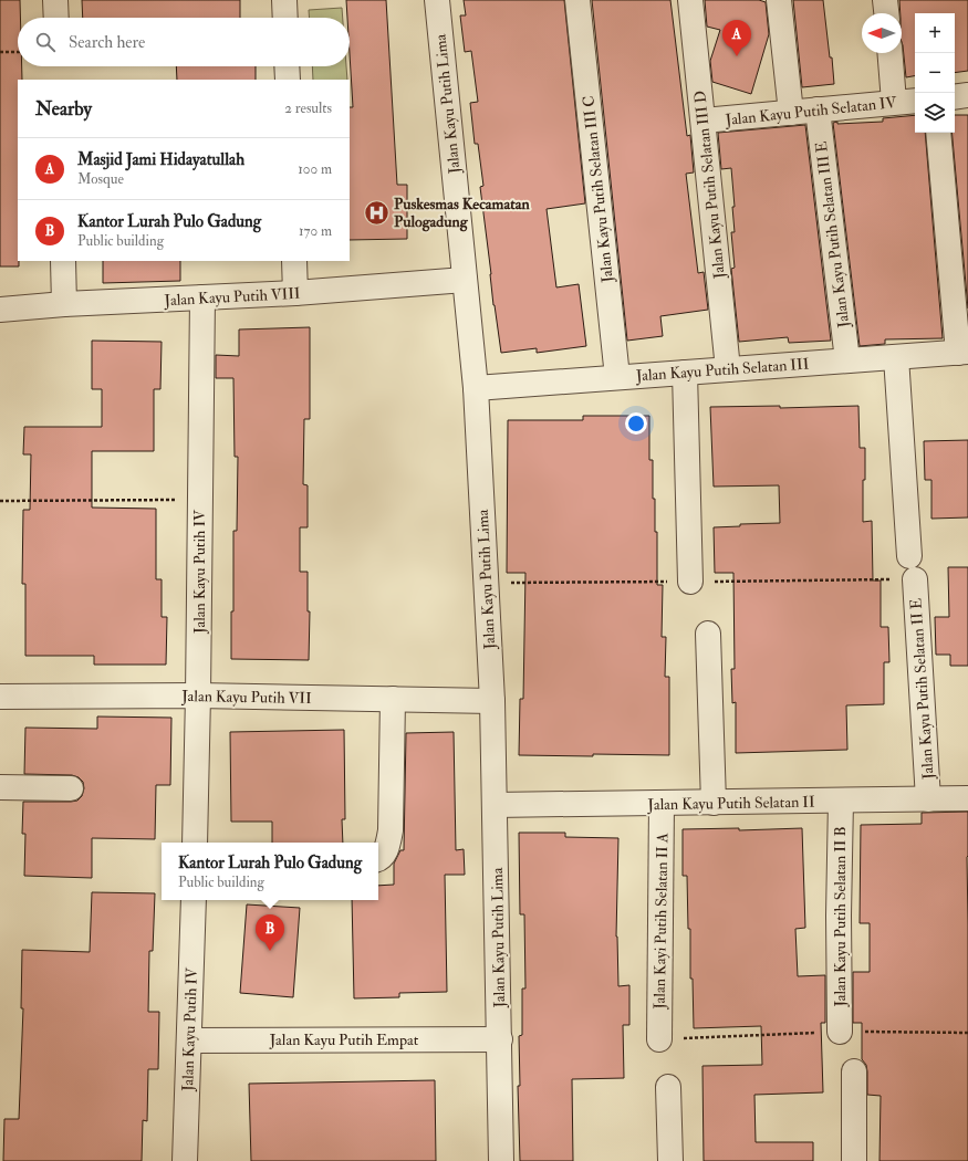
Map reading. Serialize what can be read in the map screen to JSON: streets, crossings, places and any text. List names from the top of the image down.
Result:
{
  "streets": {
    "street": [
      "Jalan Kayu Putih Lima",
      "Jalan Kayu Putih Selatan IV",
      "Jalan Kayu Putih Selatan III D",
      "Jalan Kayu Putih Selatan III C",
      "Jalan Kayu Putih Selatan III E",
      "Jalan Kayu Putih VIII",
      "Jalan Kayu Putih Selatan III",
      "Jalan Kayu Putih IV",
      "Jalan Kayu Putih Selatan II E",
      "Jalan Kayu Putih VII",
      "Jalan Kayu Putih Selatan II",
      "Jalan Kayu Putih Selatan II B",
      "Jalan Kayi Putih Selatan II A",
      "Jalan Kayu Putih Empat"
    ]
  },
  "crossings": [
    ["Jalan Kayu Putih Lima", "Jalan Kayu Putih VIII"],
    ["Jalan Kayu Putih Lima", "Jalan Kayu Putih Selatan III"],
    ["Jalan Kayu Putih Lima", "Jalan Kayu Putih VII"],
    ["Jalan Kayu Putih Lima", "Jalan Kayu Putih Selatan II"],
    ["Jalan Kayu Putih Lima", "Jalan Kayu Putih Empat"],
    ["Jalan Kayu Putih Selatan IV", "Jalan Kayu Putih Selatan III D"],
    ["Jalan Kayu Putih Selatan IV", "Jalan Kayu Putih Selatan III E"],
    ["Jalan Kayu Putih Selatan III D", "Jalan Kayu Putih Selatan III"],
    ["Jalan Kayu Putih Selatan III C", "Jalan Kayu Putih Selatan III"],
    ["Jalan Kayu Putih Selatan III E", "Jalan Kayu Putih Selatan III"],
    ["Jalan Kayu Putih VIII", "Jalan Kayu Putih IV"],
    ["Jalan Kayu Putih Selatan III", "Jalan Kayu Putih Selatan II E"],
    ["Jalan Kayu Putih IV", "Jalan Kayu Putih VII"],
    ["Jalan Kayu Putih IV", "Jalan Kayu Putih Empat"],
    ["Jalan Kayu Putih Selatan II E", "Jalan Kayu Putih Selatan II"],
    ["Jalan Kayu Putih Selatan II", "Jalan Kayu Putih Selatan II B"],
    ["Jalan Kayu Putih Selatan II", "Jalan Kayi Putih Selatan II A"]
  ],
  "places": {
    "hospital": ["Puskesmas Kecamatan Pulogadung"]
  },
  "north": "left",
  "page": {
    "map_buttons": ["+", "−"],
    "search": "Search here",
    "pins": ["A", "B"],
    "heading": ["Nearby", "2 results"],
    "list": [
      {
        "mark": "A",
        "name": "Masjid Jami Hidayatullah",
        "note": "Mosque",
        "value": "100 m"
      },
      {
        "mark": "B",
        "name": "Kantor Lurah Pulo Gadung",
        "note": "Public building",
        "value": "170 m"
      }
    ],
    "popup": ["Kantor Lurah Pulo Gadung", "Public building"]
  }
}
